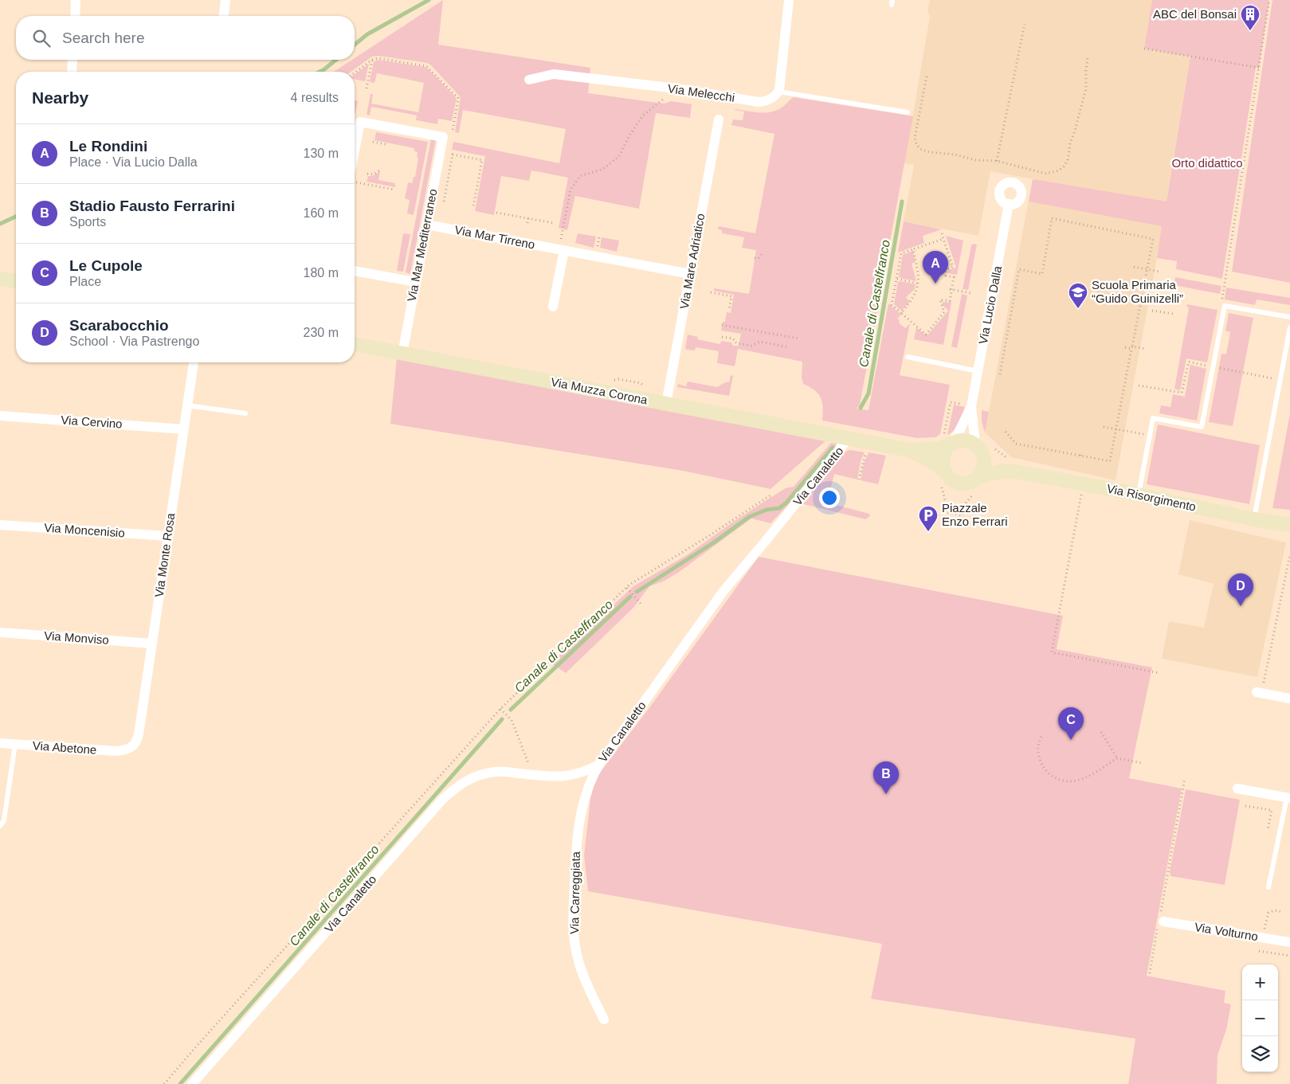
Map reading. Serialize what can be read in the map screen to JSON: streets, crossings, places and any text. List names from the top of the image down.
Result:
{
  "streets": {
    "street": [
      "Via Melecchi",
      "Via Mar Tirreno",
      "Via Mar Mediterraneo",
      "Via Mare Adriatico",
      "Via Lucio Dalla",
      "Via Muzza Corona",
      "Via Cervino",
      "Via Canaletto",
      "Via Risorgimento",
      "Via Moncenisio",
      "Via Monte Rosa",
      "Via Monviso",
      "Via Abetone",
      "Via Carreggiata",
      "Via Volturno"
    ]
  },
  "crossings": [
    ["Via Mar Tirreno", "Via Mar Mediterraneo"],
    ["Via Mar Tirreno", "Via Mare Adriatico"],
    ["Via Mar Mediterraneo", "Via Muzza Corona"],
    ["Via Mare Adriatico", "Via Muzza Corona"],
    ["Via Lucio Dalla", "Via Risorgimento"],
    ["Via Muzza Corona", "Via Canaletto"],
    ["Via Muzza Corona", "Via Risorgimento"],
    ["Via Cervino", "Via Monte Rosa"],
    ["Via Canaletto", "Via Risorgimento"],
    ["Via Canaletto", "Via Carreggiata"],
    ["Via Moncenisio", "Via Monte Rosa"],
    ["Via Monte Rosa", "Via Monviso"],
    ["Via Monte Rosa", "Via Abetone"]
  ],
  "water": ["Canale di Castelfranco"],
  "parks": ["Orto didattico"],
  "places": {
    "building": ["ABC del Bonsai"],
    "school or university": ["Scuola Primaria “Guido Guinizelli”"],
    "parking": ["Piazzale Enzo Ferrari"]
  },
  "page": {
    "search": "Search here",
    "heading": ["Nearby", "4 results"],
    "list": [
      {
        "mark": "A",
        "name": "Le Rondini",
        "note": "Place · Via Lucio Dalla",
        "value": "130 m"
      },
      {
        "mark": "B",
        "name": "Stadio Fausto Ferrarini",
        "note": "Sports",
        "value": "160 m"
      },
      {
        "mark": "C",
        "name": "Le Cupole",
        "note": "Place",
        "value": "180 m"
      },
      {
        "mark": "D",
        "name": "Scarabocchio",
        "note": "School · Via Pastrengo",
        "value": "230 m"
      }
    ],
    "pins": [
      "A",
      "D",
      "C",
      "B"
    ],
    "map_buttons": ["+", "−"]
  }
}
